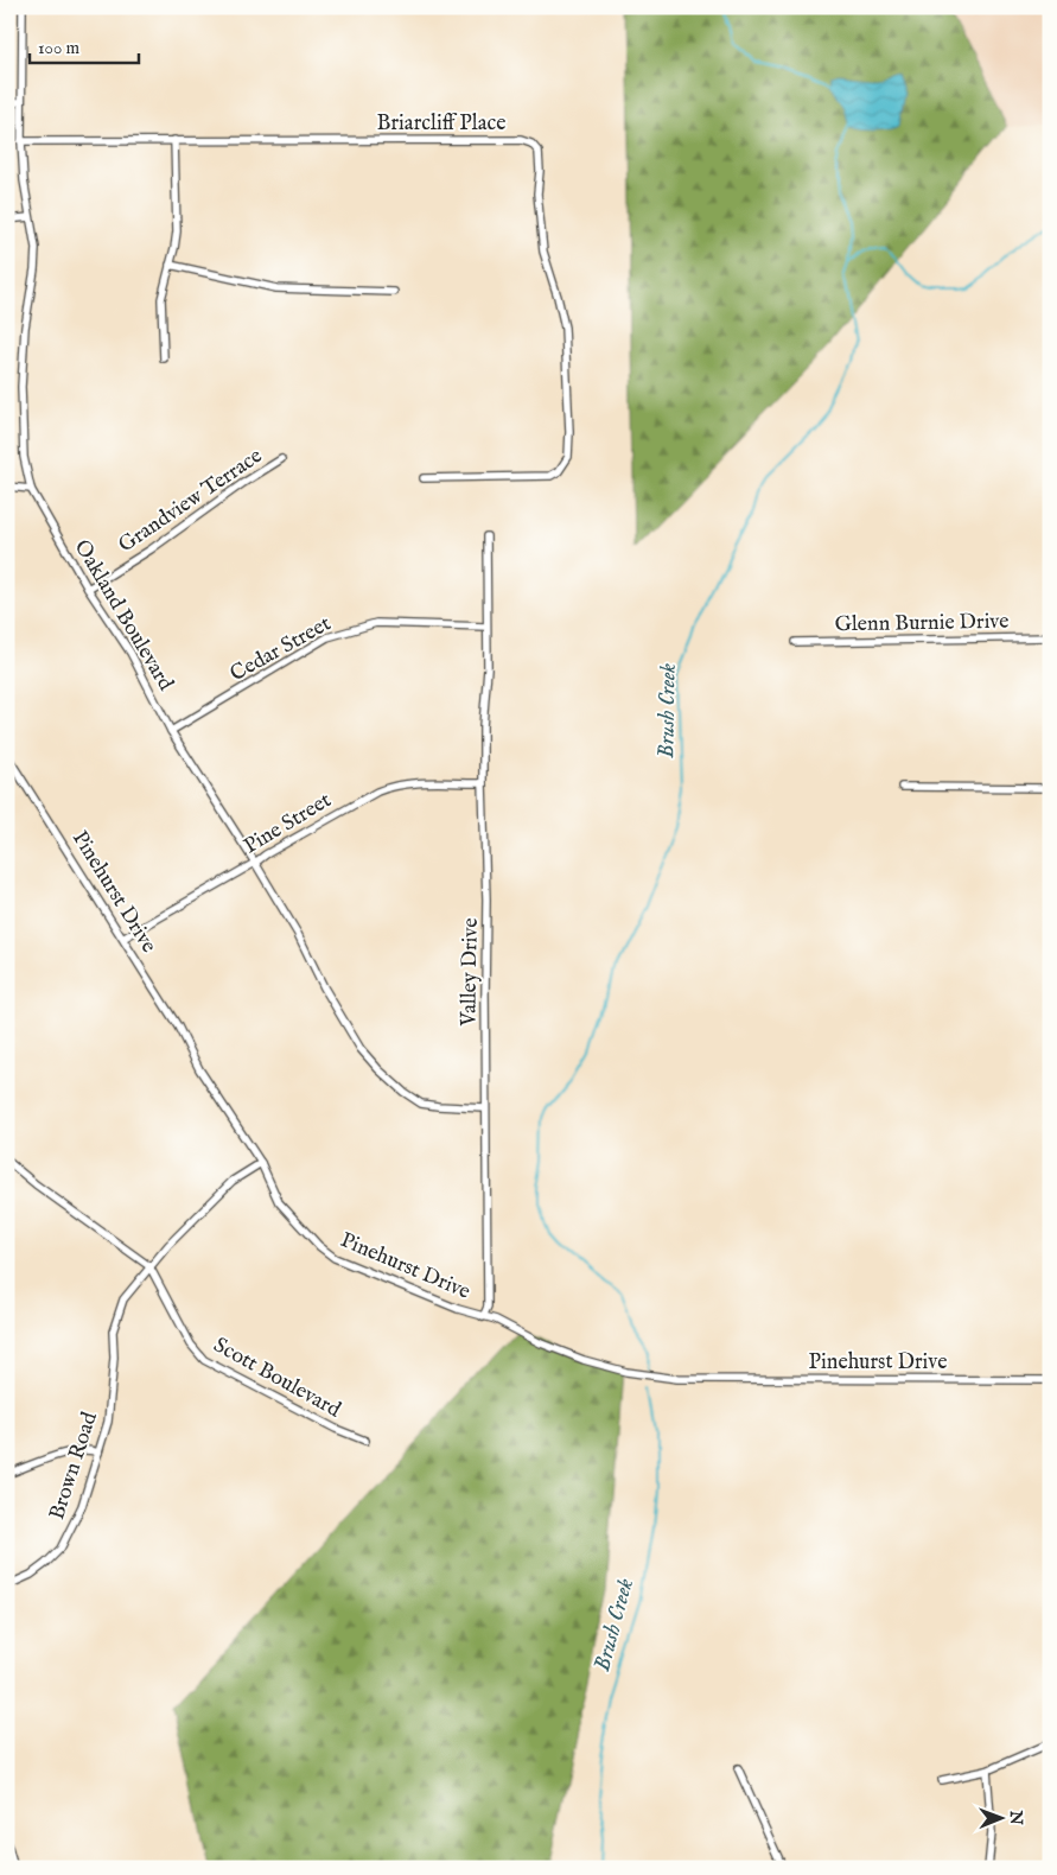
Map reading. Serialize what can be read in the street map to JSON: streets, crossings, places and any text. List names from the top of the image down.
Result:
{
  "streets": {
    "street": [
      "Briarcliff Place",
      "Grandview Terrace",
      "Oakland Boulevard",
      "Glenn Burnie Drive",
      "Cedar Street",
      "Pine Street",
      "Pinehurst Drive",
      "Valley Drive",
      "Scott Boulevard",
      "Brown Road"
    ]
  },
  "crossings": [
    ["Briarcliff Place", "Oakland Boulevard"],
    ["Grandview Terrace", "Oakland Boulevard"],
    ["Oakland Boulevard", "Cedar Street"],
    ["Oakland Boulevard", "Pine Street"],
    ["Oakland Boulevard", "Valley Drive"],
    ["Cedar Street", "Valley Drive"],
    ["Pine Street", "Pinehurst Drive"],
    ["Pine Street", "Valley Drive"],
    ["Pinehurst Drive", "Valley Drive"],
    ["Pinehurst Drive", "Brown Road"],
    ["Scott Boulevard", "Brown Road"]
  ],
  "water": ["Brush Creek"],
  "scale_bar": "100 m",
  "north": "right"
}
